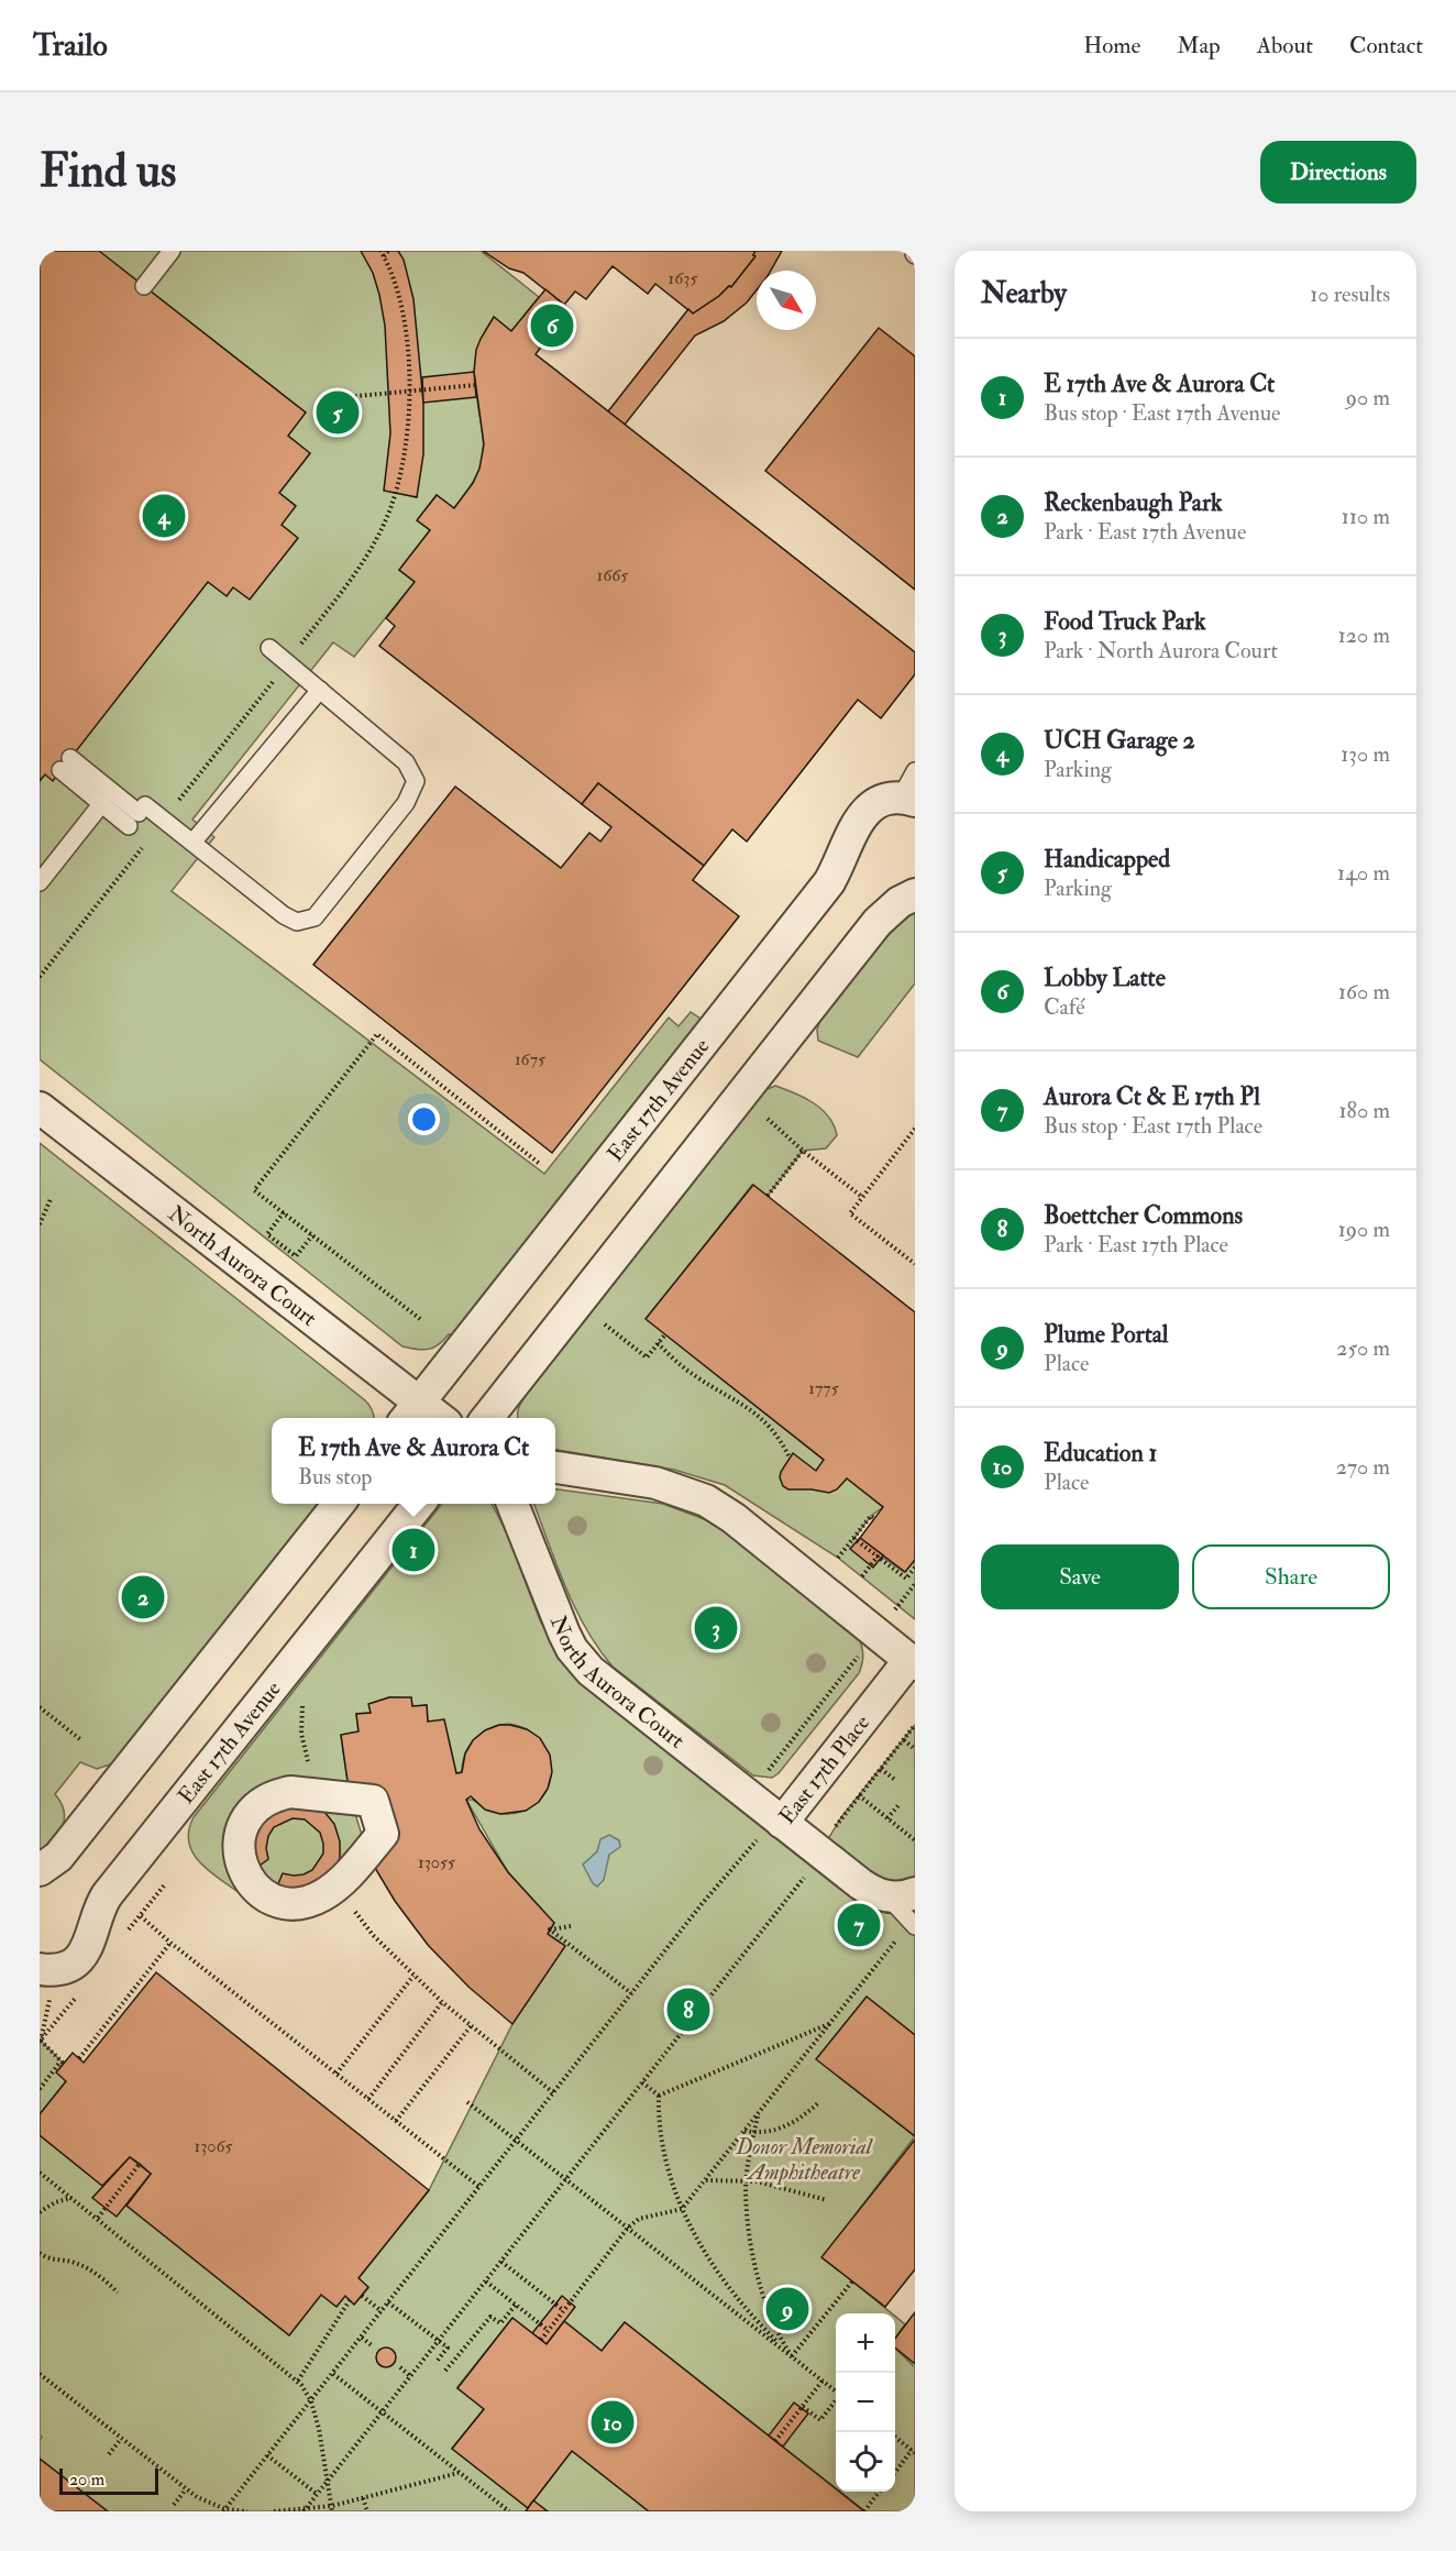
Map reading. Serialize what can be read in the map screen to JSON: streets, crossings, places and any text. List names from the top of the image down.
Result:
{
  "streets": {
    "street": ["East 17th Avenue", "North Aurora Court", "East 17th Place"]
  },
  "crossings": [
    ["East 17th Avenue", "North Aurora Court"],
    ["North Aurora Court", "East 17th Place"]
  ],
  "parks": ["Donor Memorial Amphitheatre"],
  "house_numbers": [
    "1635",
    "1665",
    "1675",
    "1775",
    "13055",
    "13065"
  ],
  "scale_bar": "20 m",
  "north": "bottom right",
  "page": {
    "header": "Trailo",
    "nav": [
      "Home",
      "Map",
      "About",
      "Contact"
    ],
    "buttons": [
      "Directions",
      ["Save", "Share"]
    ],
    "title": "Find us",
    "heading": ["Nearby", "10 results"],
    "pins": [
      "6",
      "5",
      "4",
      "1",
      "2",
      "3",
      "7",
      "8",
      "9",
      "10"
    ],
    "list": [
      {
        "mark": "1",
        "name": "E 17th Ave & Aurora Ct",
        "note": "Bus stop · East 17th Avenue",
        "value": "90 m"
      },
      {
        "mark": "2",
        "name": "Reckenbaugh Park",
        "note": "Park · East 17th Avenue",
        "value": "110 m"
      },
      {
        "mark": "3",
        "name": "Food Truck Park",
        "note": "Park · North Aurora Court",
        "value": "120 m"
      },
      {
        "mark": "4",
        "name": "UCH Garage 2",
        "note": "Parking",
        "value": "130 m"
      },
      {
        "mark": "5",
        "name": "Handicapped",
        "note": "Parking",
        "value": "140 m"
      },
      {
        "mark": "6",
        "name": "Lobby Latte",
        "note": "Café",
        "value": "160 m"
      },
      {
        "mark": "7",
        "name": "Aurora Ct & E 17th Pl",
        "note": "Bus stop · East 17th Place",
        "value": "180 m"
      },
      {
        "mark": "8",
        "name": "Boettcher Commons",
        "note": "Park · East 17th Place",
        "value": "190 m"
      },
      {
        "mark": "9",
        "name": "Plume Portal",
        "note": "Place",
        "value": "250 m"
      },
      {
        "mark": "10",
        "name": "Education 1",
        "note": "Place",
        "value": "270 m"
      }
    ],
    "popup": ["E 17th Ave & Aurora Ct", "Bus stop"],
    "map_buttons": ["+", "−"],
    "scale": "20 m"
  }
}
